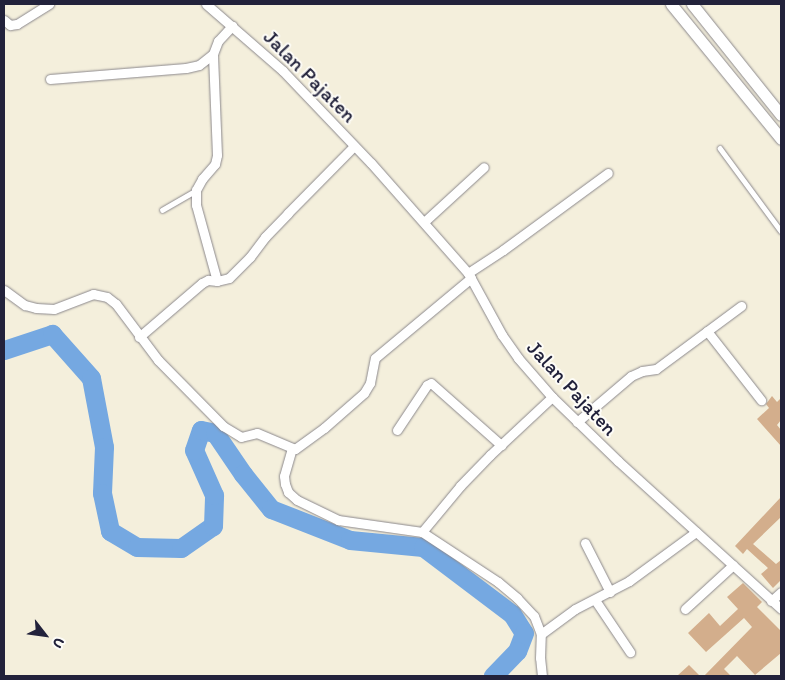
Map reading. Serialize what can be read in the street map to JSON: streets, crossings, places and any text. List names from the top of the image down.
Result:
{
  "streets": {
    "street": ["Jalan Pajaten"]
  },
  "north": "bottom right"
}
